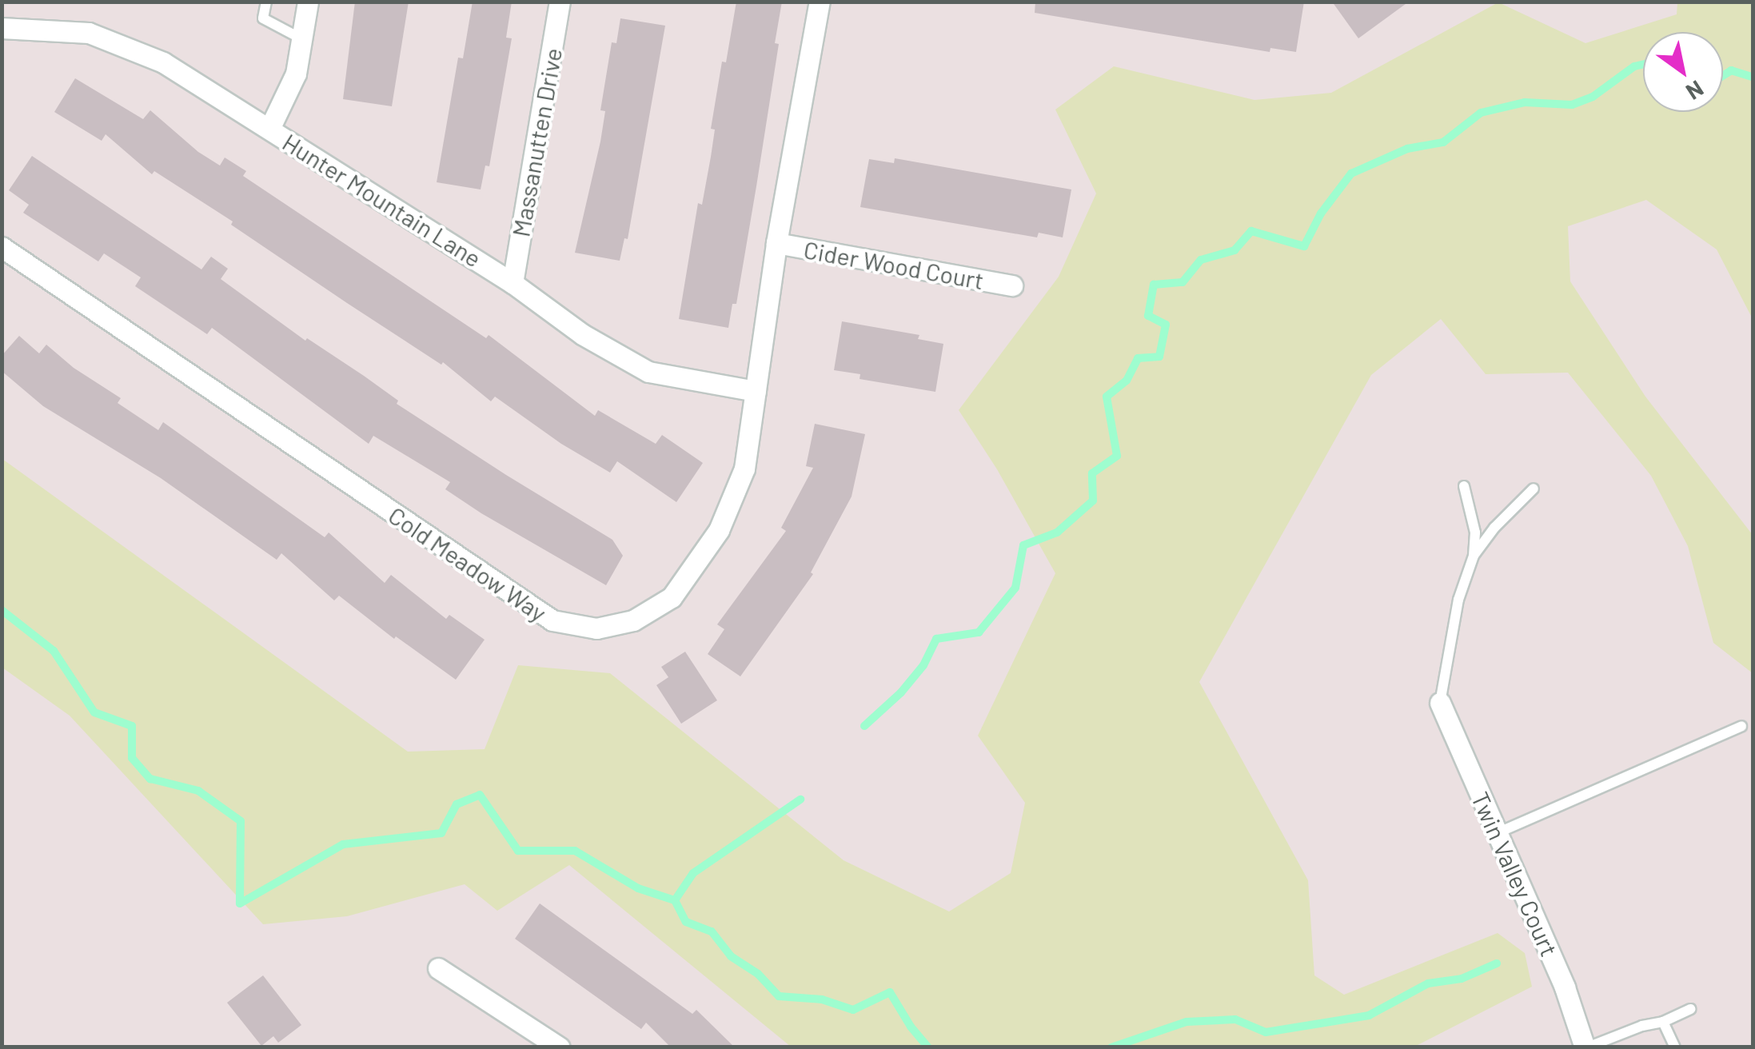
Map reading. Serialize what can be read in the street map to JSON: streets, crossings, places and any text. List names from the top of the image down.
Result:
{
  "streets": {
    "street": [
      "Massanutten Drive",
      "Hunter Mountain Lane",
      "Cider Wood Court",
      "Cold Meadow Way",
      "Twin Valley Court"
    ]
  },
  "crossings": [
    ["Massanutten Drive", "Hunter Mountain Lane"],
    ["Hunter Mountain Lane", "Cold Meadow Way"],
    ["Cider Wood Court", "Cold Meadow Way"]
  ],
  "north": "bottom right"
}
